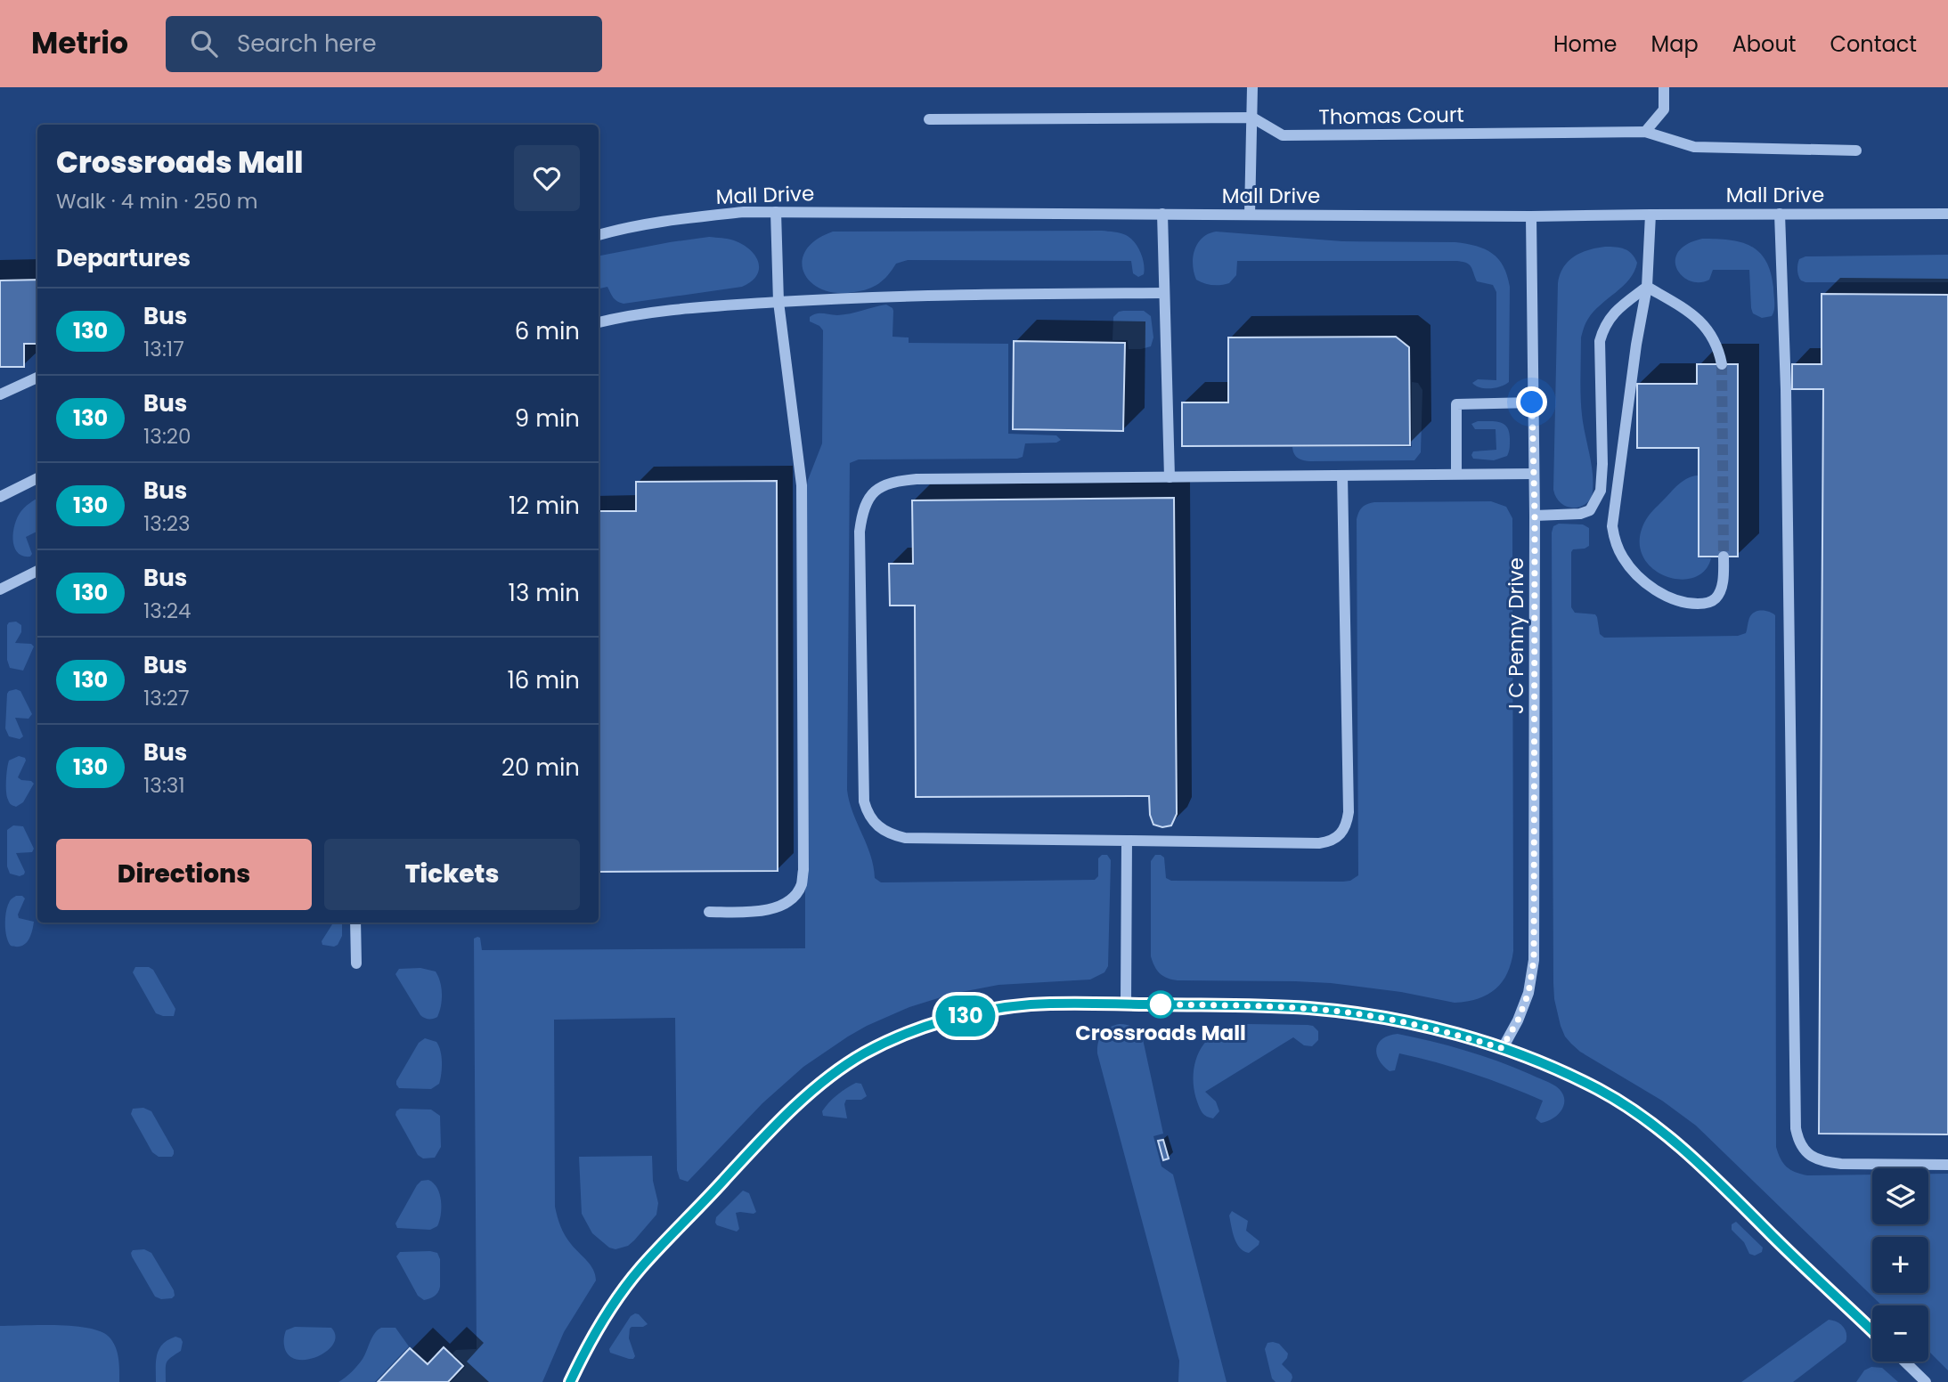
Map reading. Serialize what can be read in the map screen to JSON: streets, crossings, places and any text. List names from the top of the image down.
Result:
{
  "streets": {
    "street": ["Thomas Court", "Mall Drive", "J C Penny Drive"]
  },
  "crossings": [
    ["Mall Drive", "J C Penny Drive"]
  ],
  "places": ["Crossroads Mall"],
  "lines": ["bus line 130"],
  "page": {
    "header": "Metrio",
    "search": "Search here",
    "nav": [
      "Home",
      "Map",
      "About",
      "Contact"
    ],
    "on_map": "130",
    "heading": [
      ["Crossroads Mall", "Walk · 4 min · 250 m"],
      "Departures"
    ],
    "list": [
      {
        "mark": "130",
        "name": "Bus",
        "note": "13:17",
        "value": "6 min"
      },
      {
        "mark": "130",
        "name": "Bus",
        "note": "13:20",
        "value": "9 min"
      },
      {
        "mark": "130",
        "name": "Bus",
        "note": "13:23",
        "value": "12 min"
      },
      {
        "mark": "130",
        "name": "Bus",
        "note": "13:24",
        "value": "13 min"
      },
      {
        "mark": "130",
        "name": "Bus",
        "note": "13:27",
        "value": "16 min"
      },
      {
        "mark": "130",
        "name": "Bus",
        "note": "13:31",
        "value": "20 min"
      }
    ],
    "buttons": ["Directions", "Tickets"],
    "map_buttons": ["+", "−"]
  }
}
